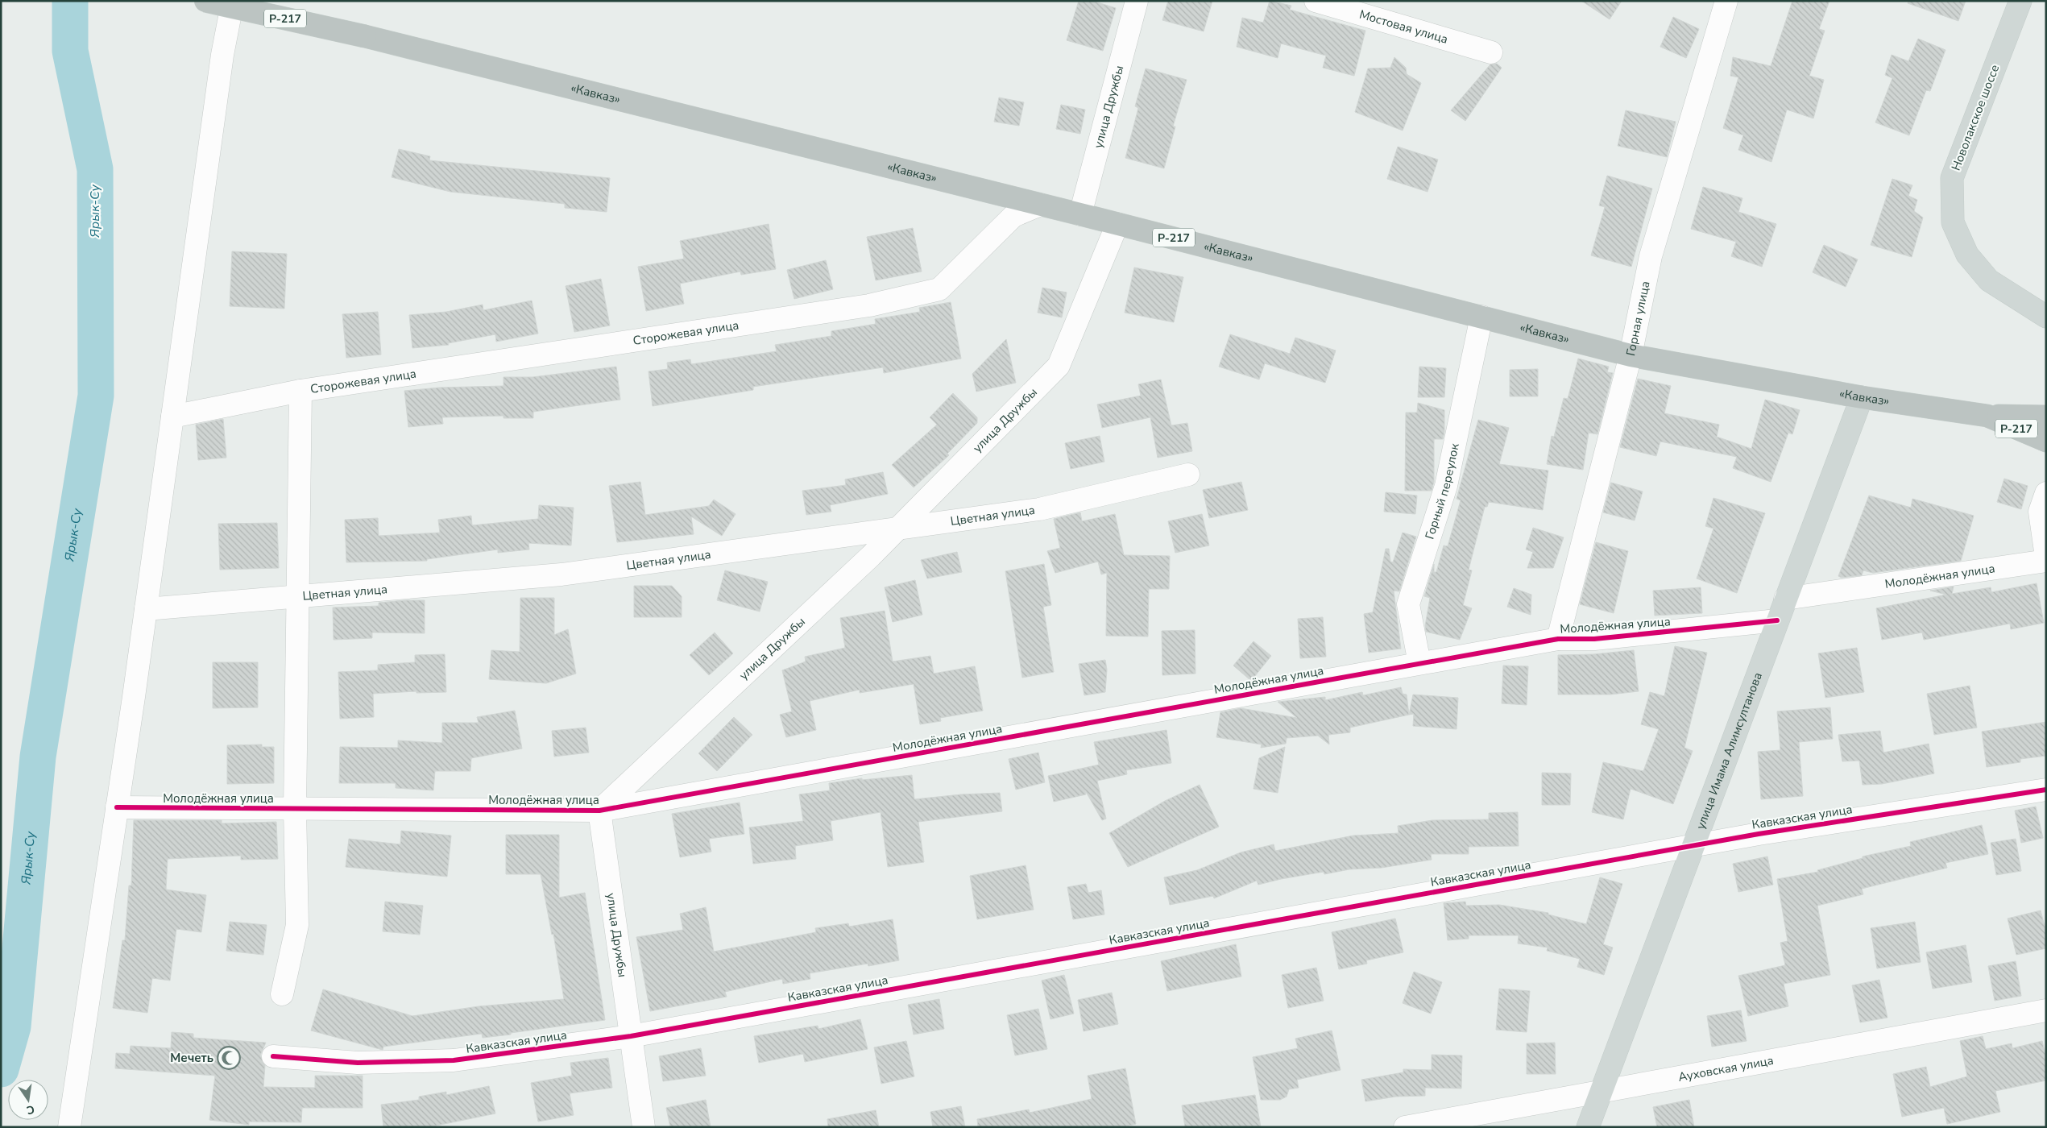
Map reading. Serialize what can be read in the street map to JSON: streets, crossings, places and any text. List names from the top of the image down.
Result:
{
  "streets": {
    "highway": ["Р-217", "«Кавказ»"],
    "main road": ["Новолакское шоссе", "улица Имама Алимсултанова"],
    "street": [
      "Мостовая улица",
      "улица Дружбы",
      "Горная улица",
      "Сторожевая улица",
      "Горный переулок",
      "Цветная улица",
      "Молодёжная улица",
      "Кавказская улица",
      "Ауховская улица"
    ]
  },
  "crossings": [
    ["Р-217", "«Кавказ»"],
    ["«Кавказ»", "улица Дружбы"],
    ["«Кавказ»", "Горная улица"],
    ["«Кавказ»", "Сторожевая улица"],
    ["«Кавказ»", "Горный переулок"],
    ["«Кавказ»", "улица Имама Алимсултанова"],
    ["улица Дружбы", "Цветная улица"],
    ["улица Дружбы", "Молодёжная улица"],
    ["улица Дружбы", "Кавказская улица"],
    ["Горная улица", "Молодёжная улица"],
    ["Горный переулок", "Молодёжная улица"],
    ["Молодёжная улица", "улица Имама Алимсултанова"],
    ["улица Имама Алимсултанова", "Кавказская улица"],
    ["улица Имама Алимсултанова", "Ауховская улица"]
  ],
  "water": ["Ярык-Су"],
  "places": {
    "mosque": ["Мечеть"]
  },
  "north": "bottom"
}
